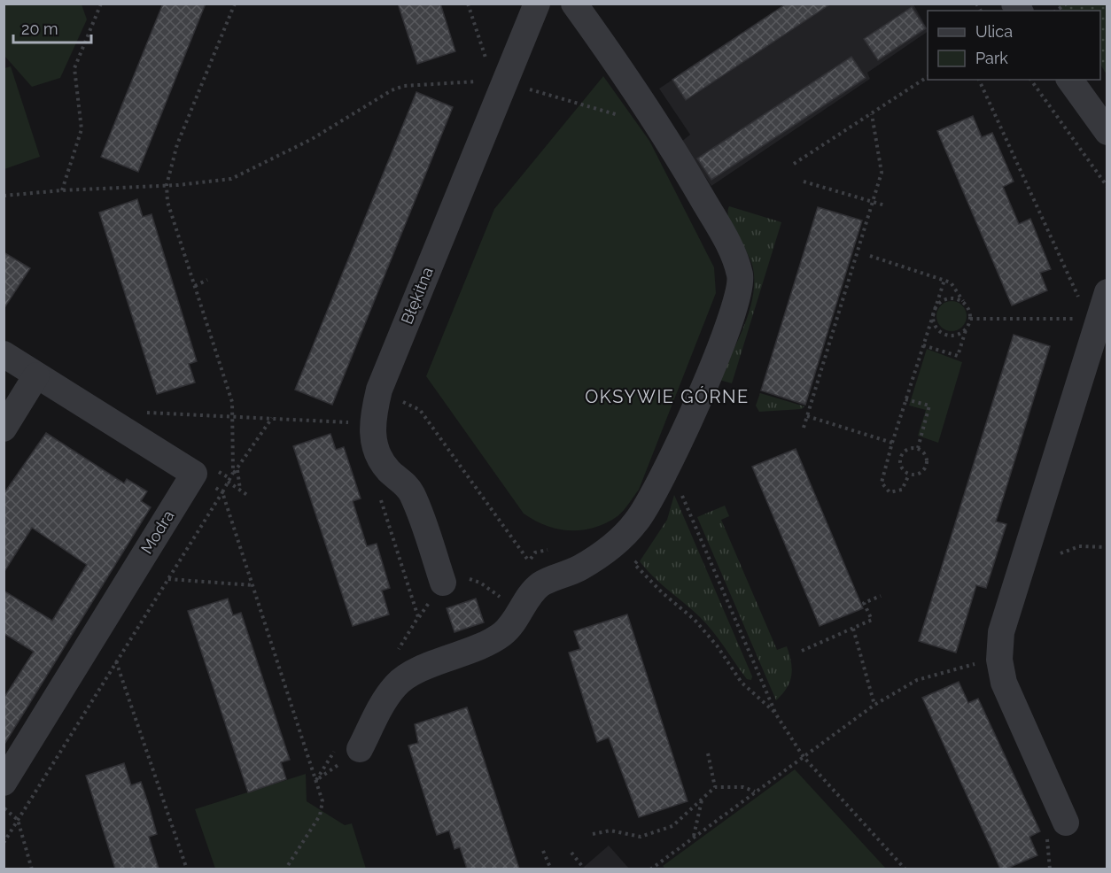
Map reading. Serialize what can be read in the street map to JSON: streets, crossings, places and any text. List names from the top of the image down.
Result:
{
  "streets": {
    "street": ["Błękitna", "Modra"]
  },
  "districts": ["OKSYWIE GÓRNE"],
  "legend": ["Ulica", "Park"],
  "scale_bar": "20 m"
}
